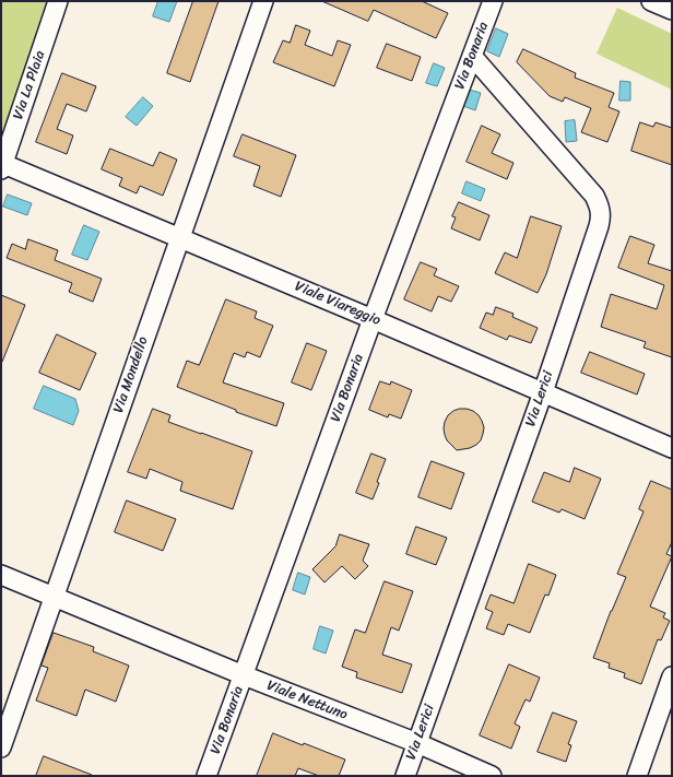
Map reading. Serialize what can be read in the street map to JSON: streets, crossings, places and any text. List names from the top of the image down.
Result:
{
  "streets": {
    "street": [
      "Via Bonaria",
      "Via La Plaia",
      "Viale Viareggio",
      "Via Mondello",
      "Via Lerici",
      "Viale Nettuno"
    ]
  },
  "crossings": [
    ["Via Bonaria", "Viale Viareggio"],
    ["Via Bonaria", "Via Lerici"],
    ["Via Bonaria", "Viale Nettuno"],
    ["Via La Plaia", "Viale Viareggio"],
    ["Viale Viareggio", "Via Mondello"],
    ["Viale Viareggio", "Via Lerici"],
    ["Via Mondello", "Viale Nettuno"],
    ["Via Lerici", "Viale Nettuno"]
  ]
}
